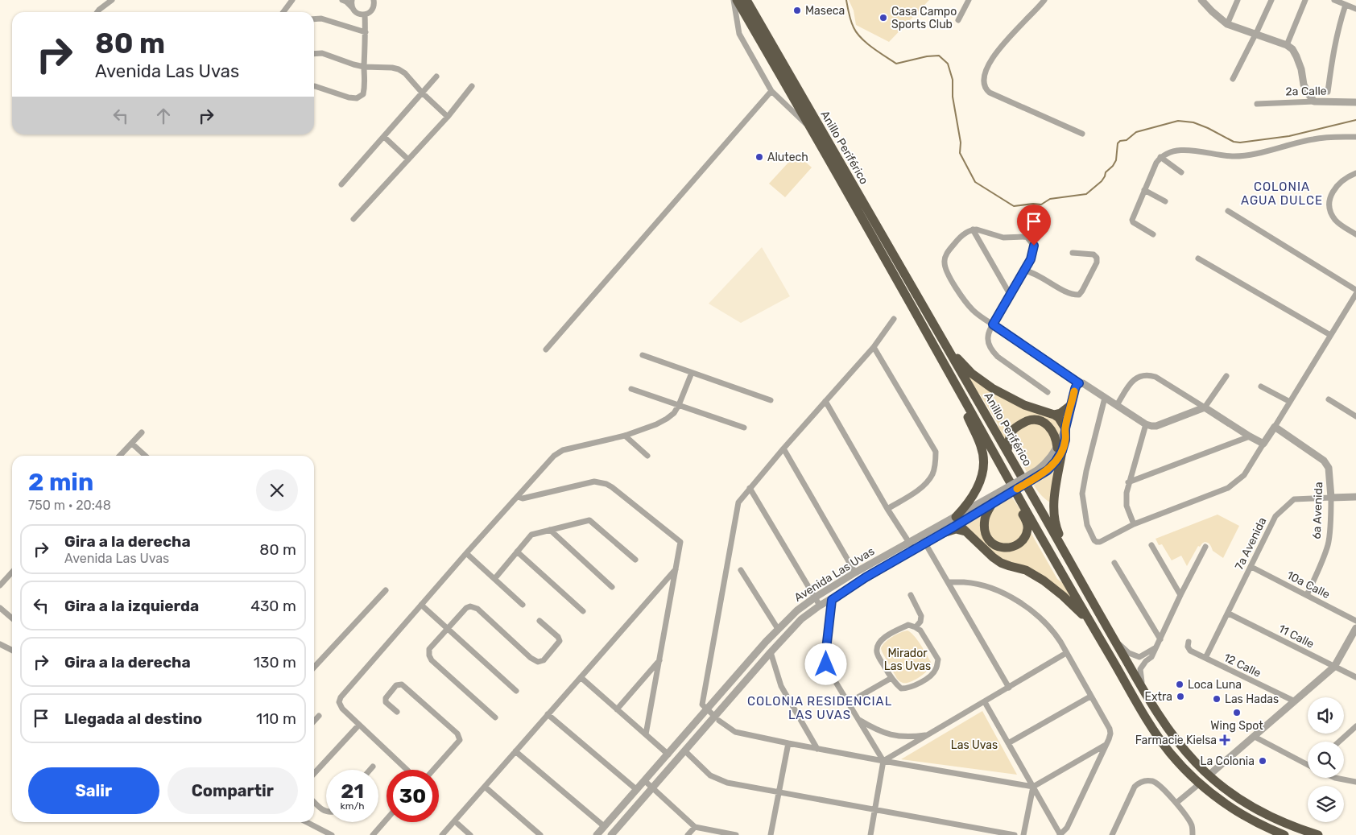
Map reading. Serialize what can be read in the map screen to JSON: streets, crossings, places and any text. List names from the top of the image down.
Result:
{
  "streets": {
    "highway": ["Anillo Periférico"],
    "street": [
      "2a Calle",
      "6a Avenida",
      "7a Avenida",
      "Avenida Las Uvas",
      "10a Calle",
      "11 Calle",
      "12 Calle"
    ]
  },
  "crossings": [
    ["6a Avenida", "7a Avenida"],
    ["6a Avenida", "10a Calle"],
    ["7a Avenida", "10a Calle"],
    ["7a Avenida", "11 Calle"],
    ["7a Avenida", "12 Calle"]
  ],
  "districts": ["COLONIA AGUA DULCE", "COLONIA RESIDENCIAL LAS UVAS"],
  "parks": ["Mirador Las Uvas", "Las Uvas"],
  "places": {
    "other": [
      "Maseca",
      "Casa Campo Sports Club",
      "Alutech",
      "Loca Luna",
      "Extra",
      "Las Hadas",
      "Wing Spot",
      "La Colonia"
    ],
    "health": ["Farmacie Kielsa"]
  },
  "page": {
    "turn": ["80 m", "Avenida Las Uvas"],
    "heading": ["2 min", "750 m · 20:48"],
    "list": [
      {
        "name": "Gira a la derecha",
        "note": "Avenida Las Uvas",
        "value": "80 m"
      },
      {
        "name": "Gira a la izquierda",
        "value": "430 m"
      },
      {
        "name": "Gira a la derecha",
        "value": "130 m"
      },
      {
        "name": "Llegada al destino",
        "value": "110 m"
      }
    ],
    "buttons": ["Salir", "Compartir"],
    "speed": "21 km/h",
    "limit": "30"
  }
}
